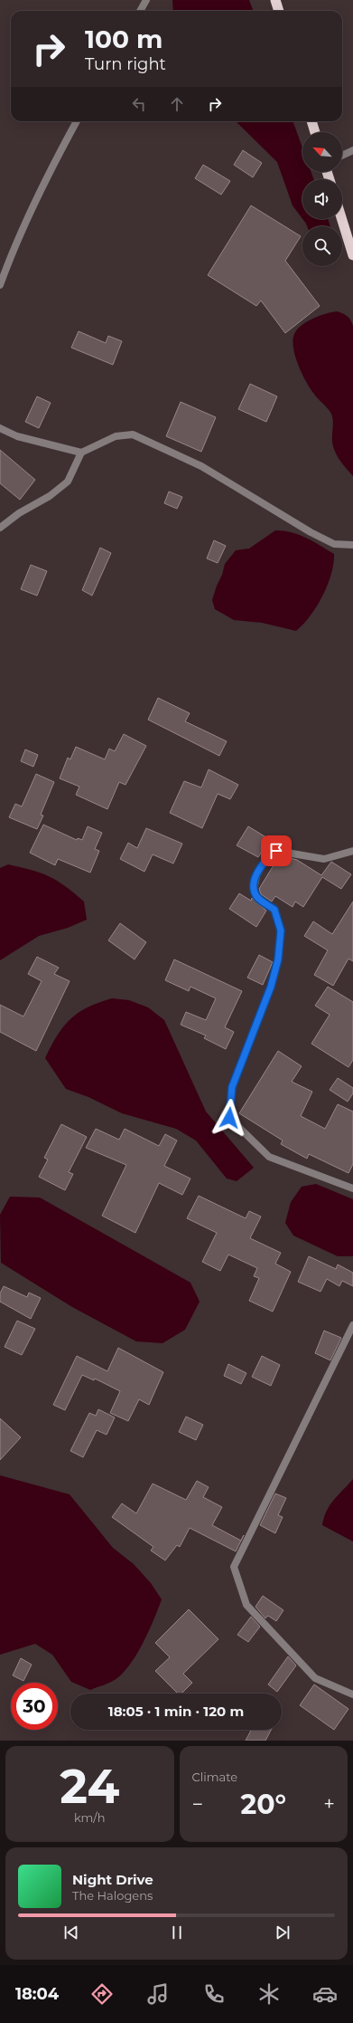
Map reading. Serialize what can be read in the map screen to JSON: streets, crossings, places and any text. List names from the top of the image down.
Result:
{
  "north": "top left",
  "page": {
    "turn": ["100 m", "Turn right"],
    "limit": "30",
    "trip": "18:05 · 1 min · 120 m",
    "tile": [
      ["24", "km/h"],
      "Climate"
    ],
    "heat": ["−", "20°", "+"],
    "song": ["Night Drive", "The Halogens"],
    "tabs": "18:04"
  }
}
